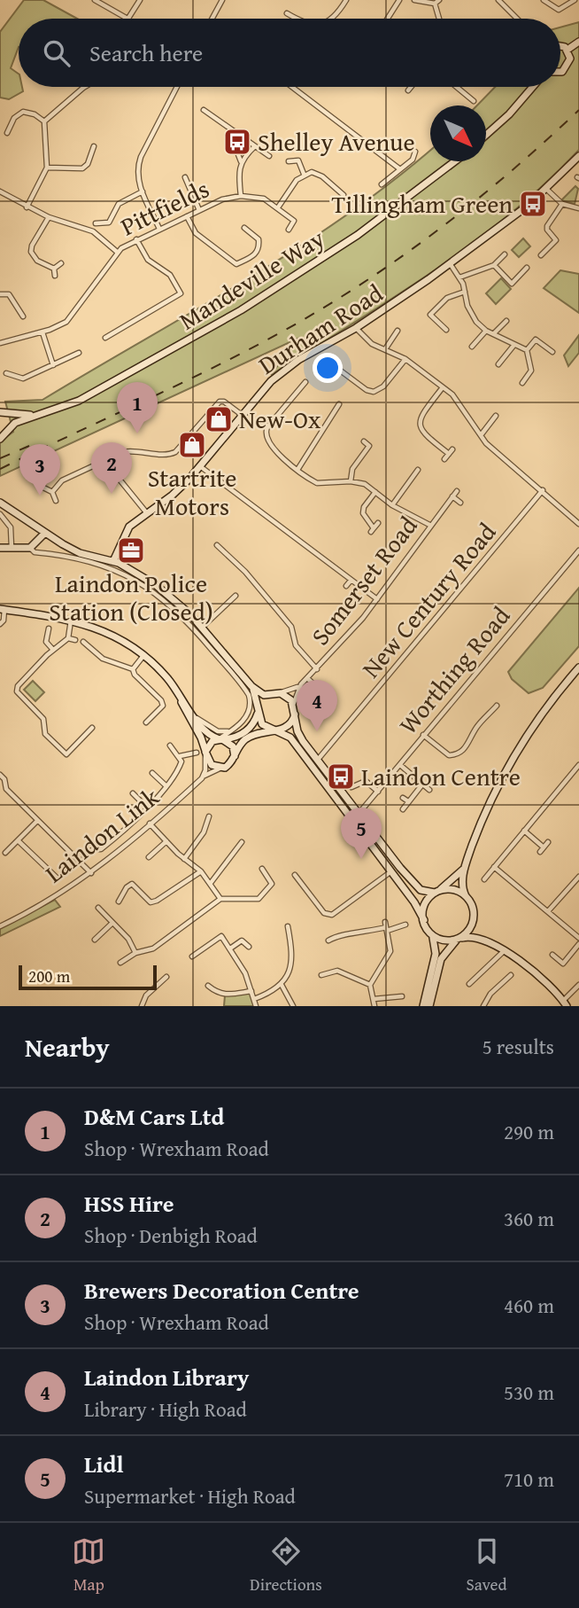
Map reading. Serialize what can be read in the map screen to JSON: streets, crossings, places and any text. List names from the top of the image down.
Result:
{
  "streets": {
    "street": [
      "Pittfields",
      "Mandeville Way",
      "Durham Road",
      "Somerset Road",
      "New Century Road",
      "Worthing Road",
      "Laindon Link"
    ]
  },
  "places": {
    "bus stop": ["Shelley Avenue", "Tillingham Green", "Laindon Centre"],
    "shop": ["New-Ox", "Startrite Motors"],
    "office": ["Laindon Police Station (Closed)"]
  },
  "scale_bar": "200 m",
  "north": "bottom right",
  "page": {
    "search": "Search here",
    "pins": [
      "1",
      "2",
      "3",
      "4",
      "5"
    ],
    "scale": "200 m",
    "heading": ["Nearby", "5 results"],
    "list": [
      {
        "mark": "1",
        "name": "D&M Cars Ltd",
        "note": "Shop · Wrexham Road",
        "value": "290 m"
      },
      {
        "mark": "2",
        "name": "HSS Hire",
        "note": "Shop · Denbigh Road",
        "value": "360 m"
      },
      {
        "mark": "3",
        "name": "Brewers Decoration Centre",
        "note": "Shop · Wrexham Road",
        "value": "460 m"
      },
      {
        "mark": "4",
        "name": "Laindon Library",
        "note": "Library · High Road",
        "value": "530 m"
      },
      {
        "mark": "5",
        "name": "Lidl",
        "note": "Supermarket · High Road",
        "value": "710 m"
      }
    ],
    "nav": ["Map", "Directions", "Saved"]
  }
}
